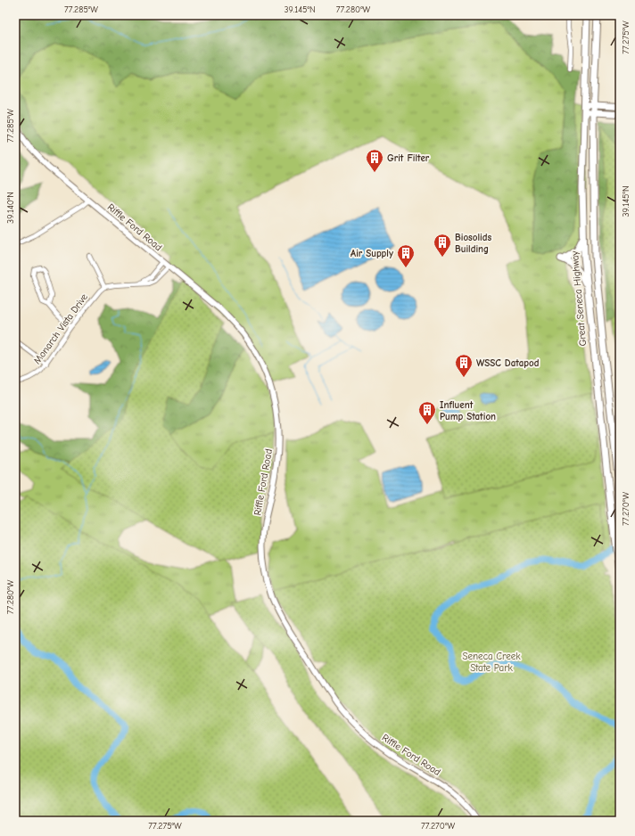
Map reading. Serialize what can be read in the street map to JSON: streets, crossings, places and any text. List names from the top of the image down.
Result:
{
  "streets": {
    "main road": ["Great Seneca Highway"],
    "street": ["Riffle Ford Road", "Monarch Vista Drive"]
  },
  "parks": ["Seneca Creek State Park"],
  "places": {
    "building": [
      "Grit Filter",
      "Biosolids Building",
      "Air Supply",
      "WSSC Datapod",
      "Influent Pump Station"
    ]
  },
  "coordinates": [
    "77.285°W",
    "39.145°N",
    "77.280°W",
    "77.275°W",
    "39.140°N",
    "77.270°W"
  ]
}
